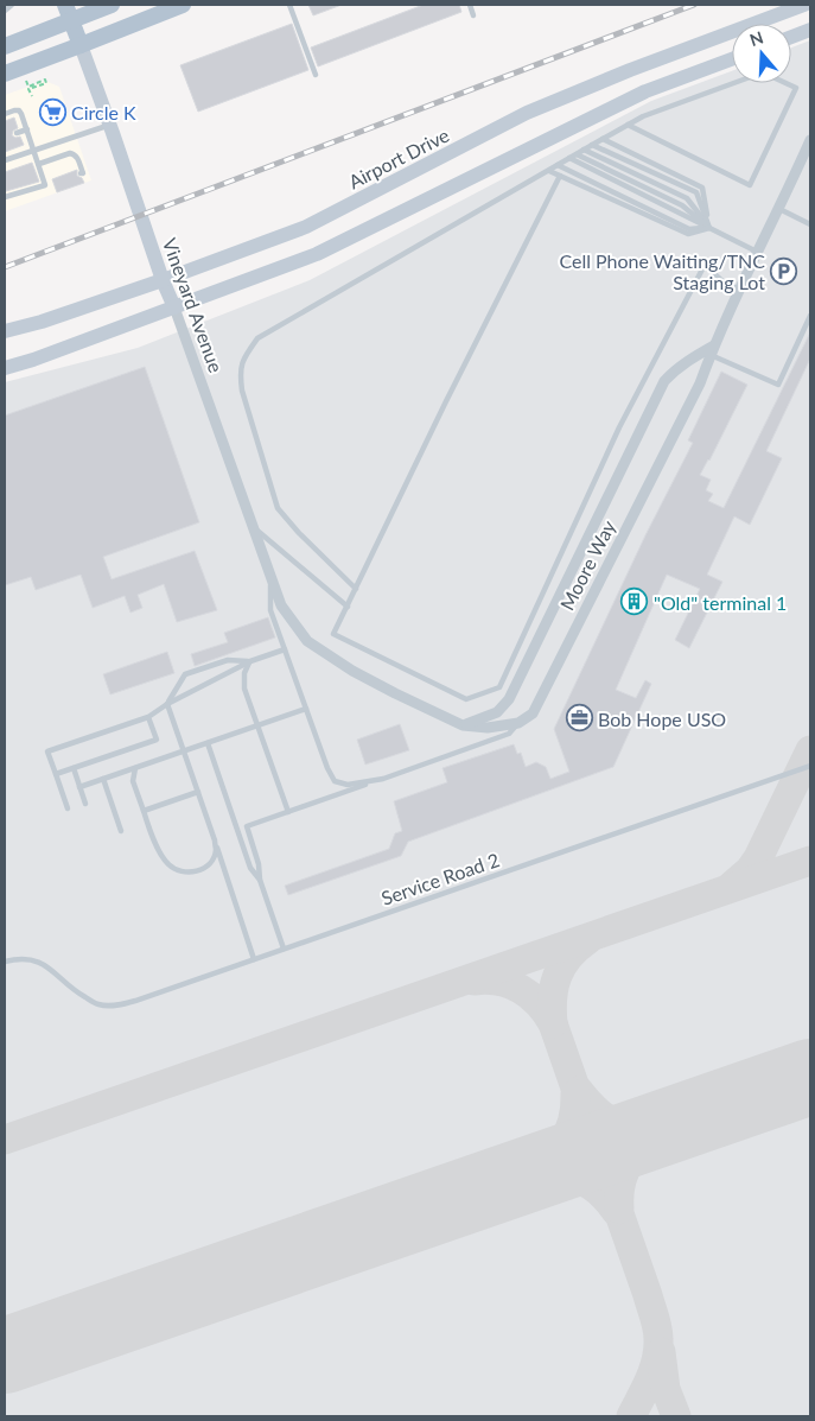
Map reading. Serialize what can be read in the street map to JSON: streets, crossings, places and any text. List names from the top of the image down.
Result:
{
  "streets": {
    "main road": ["Airport Drive", "Vineyard Avenue"],
    "street": ["Moore Way"],
    "lane": ["Service Road 2"]
  },
  "crossings": [
    ["Airport Drive", "Vineyard Avenue"]
  ],
  "places": {
    "supermarket": ["Circle K"],
    "parking": ["Cell Phone Waiting/TNC Staging Lot"],
    "building": ["\"Old\" terminal 1"],
    "office": ["Bob Hope USO"]
  },
  "north": "top"
}
